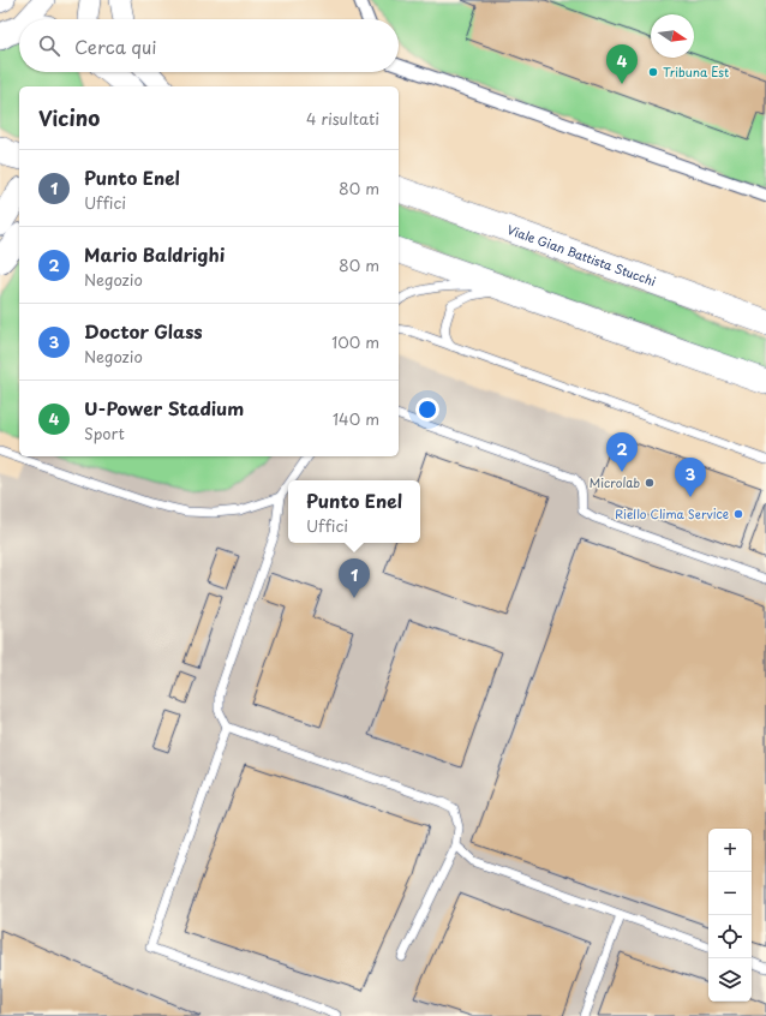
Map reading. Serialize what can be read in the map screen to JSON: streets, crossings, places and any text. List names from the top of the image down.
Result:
{
  "streets": {
    "main road": ["Viale Gian Battista Stucchi"]
  },
  "places": ["Tribuna Est", "Microlab", "Riello Clima Service"],
  "north": "right",
  "page": {
    "search": "Cerca qui",
    "pins": [
      "4",
      "2",
      "3",
      "1"
    ],
    "heading": ["Vicino", "4 risultati"],
    "list": [
      {
        "mark": "1",
        "name": "Punto Enel",
        "note": "Uffici",
        "value": "80 m"
      },
      {
        "mark": "2",
        "name": "Mario Baldrighi",
        "note": "Negozio",
        "value": "80 m"
      },
      {
        "mark": "3",
        "name": "Doctor Glass",
        "note": "Negozio",
        "value": "100 m"
      },
      {
        "mark": "4",
        "name": "U-Power Stadium",
        "note": "Sport",
        "value": "140 m"
      }
    ],
    "popup": ["Punto Enel", "Uffici"],
    "map_buttons": ["+", "−"]
  }
}
